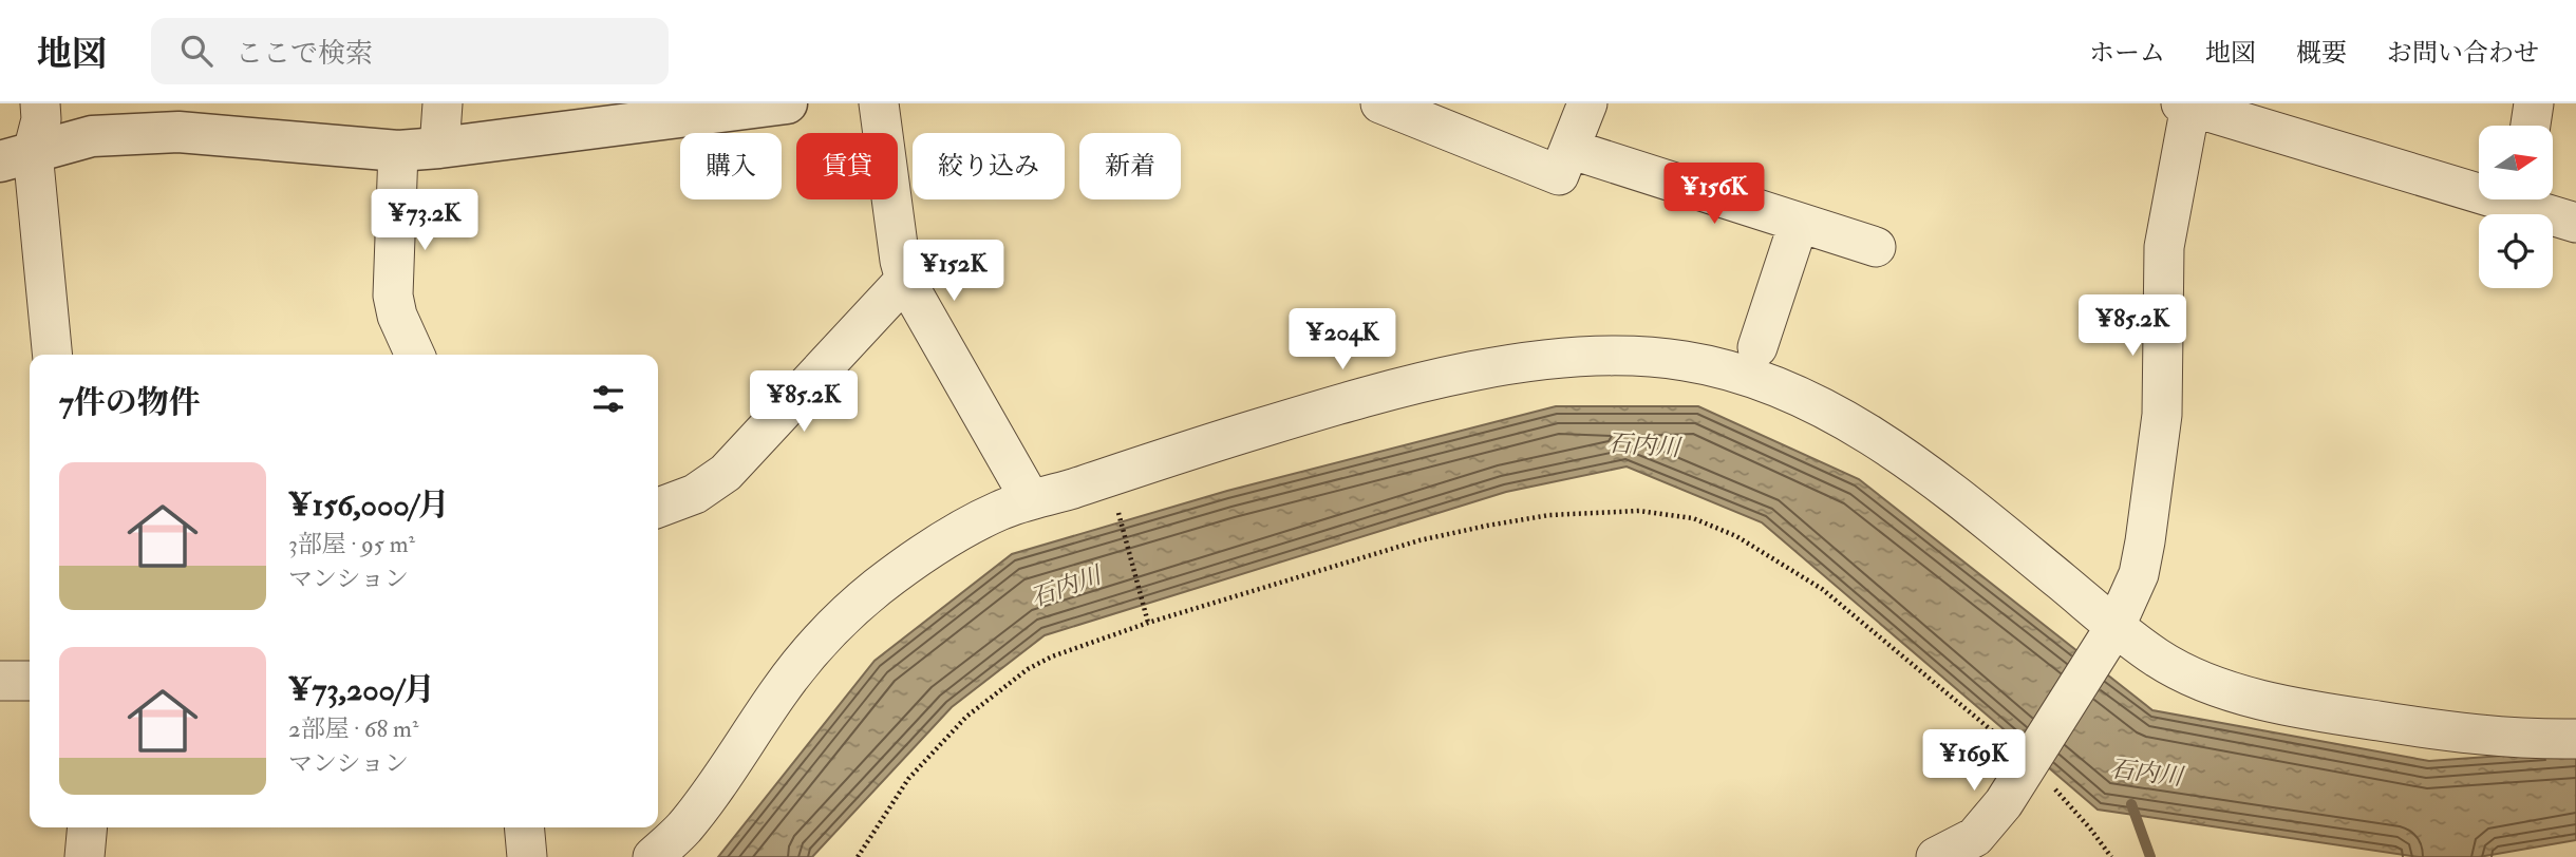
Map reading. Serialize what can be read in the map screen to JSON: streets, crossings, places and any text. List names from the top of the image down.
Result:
{
  "water": ["石内川"],
  "north": "right",
  "page": {
    "header": "地図",
    "search": "ここで検索",
    "nav": [
      "ホーム",
      "地図",
      "概要",
      "お問い合わせ"
    ],
    "chip": [
      "購入",
      "賃貸",
      "絞り込み",
      "新着"
    ],
    "price": [
      "¥156K",
      "¥73.2K",
      "¥152K",
      "¥85.2K",
      "¥204K",
      "¥85.2K",
      "¥169K"
    ],
    "heading": "7件の物件",
    "list": [
      {
        "name": "¥156,000/月",
        "note": "3部屋 · 95 m² · マンション"
      },
      {
        "name": "¥73,200/月",
        "note": "2部屋 · 68 m² · マンション"
      }
    ]
  }
}
